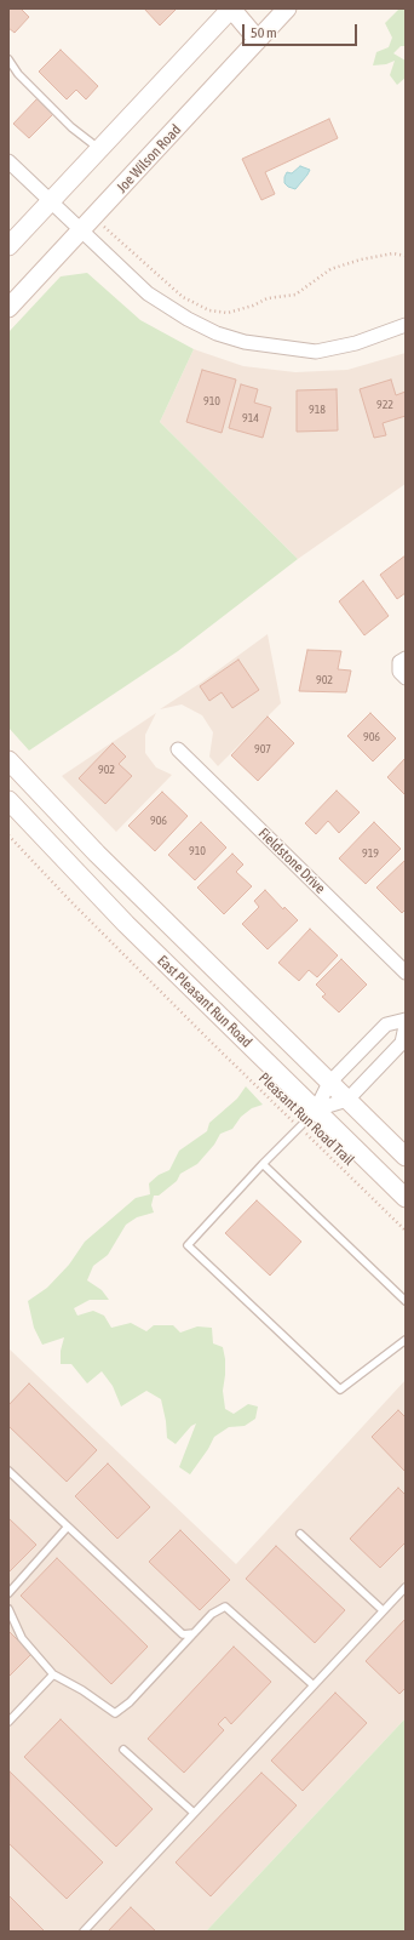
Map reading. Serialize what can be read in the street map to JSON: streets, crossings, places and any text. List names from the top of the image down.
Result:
{
  "streets": {
    "main road": ["Joe Wilson Road", "East Pleasant Run Road"],
    "street": ["Fieldstone Drive"],
    "path": ["Pleasant Run Road Trail"]
  },
  "house_numbers": [
    "910",
    "922",
    "918",
    "914",
    "902",
    "906",
    "907",
    "902",
    "906",
    "910",
    "919"
  ],
  "scale_bar": "50 m"
}
